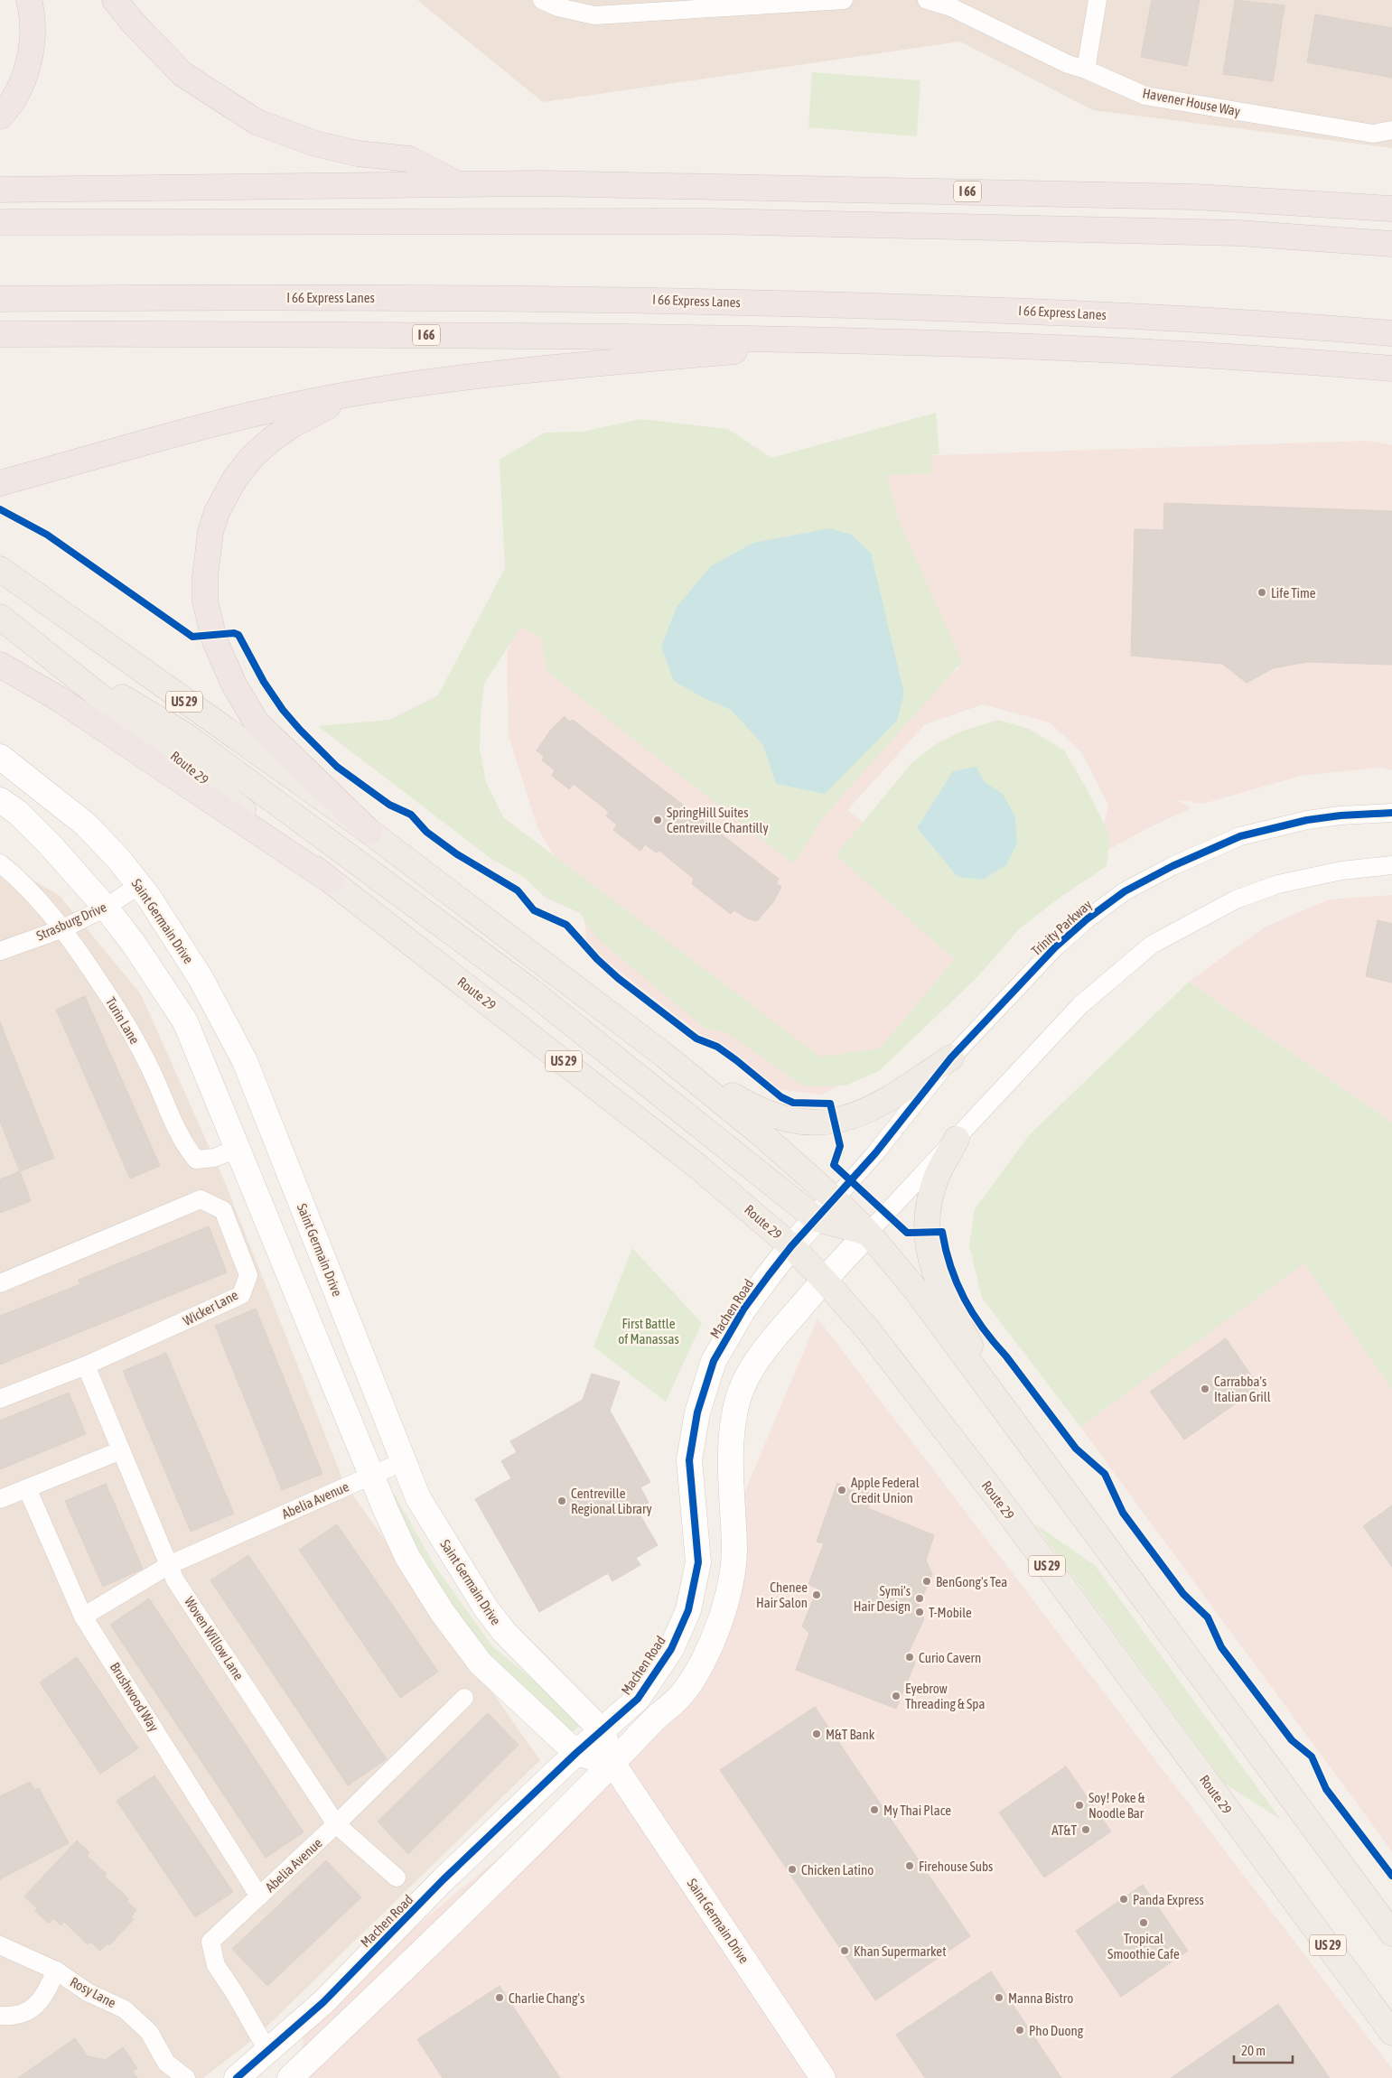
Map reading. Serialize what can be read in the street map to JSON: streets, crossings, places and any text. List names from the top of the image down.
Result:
{
  "streets": {
    "highway": ["I 66", "I 66 Express Lanes"],
    "main road": ["US 29", "Route 29"],
    "street": [
      "Havener House Way",
      "Strasburg Drive",
      "Saint Germain Drive",
      "Trinity Parkway",
      "Turin Lane",
      "Wicker Lane",
      "Machen Road",
      "Abelia Avenue",
      "Woven Willow Lane",
      "Brushwood Way",
      "Rosy Lane"
    ]
  },
  "crossings": [
    ["US 29", "Trinity Parkway"],
    ["US 29", "Machen Road"],
    ["Route 29", "Machen Road"],
    ["Strasburg Drive", "Saint Germain Drive"],
    ["Strasburg Drive", "Turin Lane"],
    ["Saint Germain Drive", "Machen Road"],
    ["Saint Germain Drive", "Abelia Avenue"],
    ["Trinity Parkway", "Machen Road"],
    ["Wicker Lane", "Woven Willow Lane"],
    ["Machen Road", "Abelia Avenue"],
    ["Abelia Avenue", "Woven Willow Lane"],
    ["Abelia Avenue", "Brushwood Way"]
  ],
  "parks": ["First Battle of Manassas"],
  "places": [
    "Life Time",
    "SpringHill Suites Centreville Chantilly",
    "Carrabba's Italian Grill",
    "Apple Federal Credit Union",
    "Centreville Regional Library",
    "BenGong's Tea",
    "Chenee Hair Salon",
    "Symi’s Hair Design",
    "T-Mobile",
    "Curio Cavern",
    "Eyebrow Threading & Spa",
    "M&T Bank",
    "Soy! Poke & Noodle Bar",
    "My Thai Place",
    "AT&T",
    "Firehouse Subs",
    "Chicken Latino",
    "Panda Express",
    "Tropical Smoothie Cafe",
    "Khan Supermarket",
    "Charlie Chang's",
    "Manna Bistro",
    "Pho Duong"
  ],
  "scale_bar": "20 m"
}
